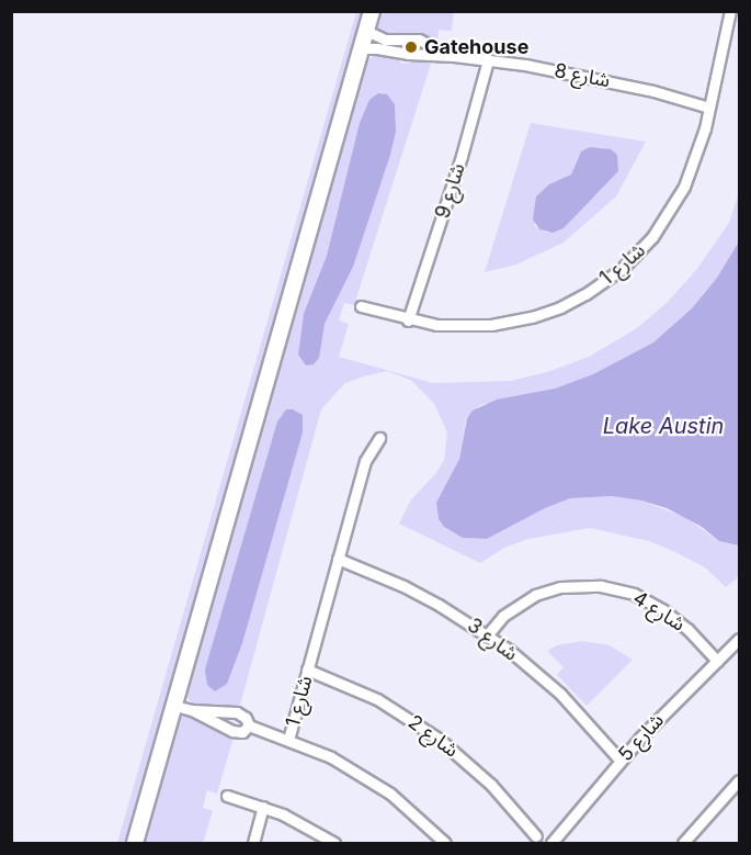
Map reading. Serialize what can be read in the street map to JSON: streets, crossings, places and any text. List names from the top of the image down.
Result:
{
  "streets": {
    "street": [
      "شارع 8",
      "شارع 9",
      "شارع 1",
      "شارع 4",
      "شارع 3",
      "شارع 2",
      "شارع 5"
    ]
  },
  "crossings": [
    ["شارع 8", "شارع 9"],
    ["شارع 8", "شارع 1"],
    ["شارع 9", "شارع 1"],
    ["شارع 1", "شارع 3"],
    ["شارع 1", "شارع 2"],
    ["شارع 4", "شارع 3"],
    ["شارع 4", "شارع 5"],
    ["شارع 3", "شارع 5"]
  ],
  "water": ["Lake Austin"],
  "places": ["Gatehouse"]
}
